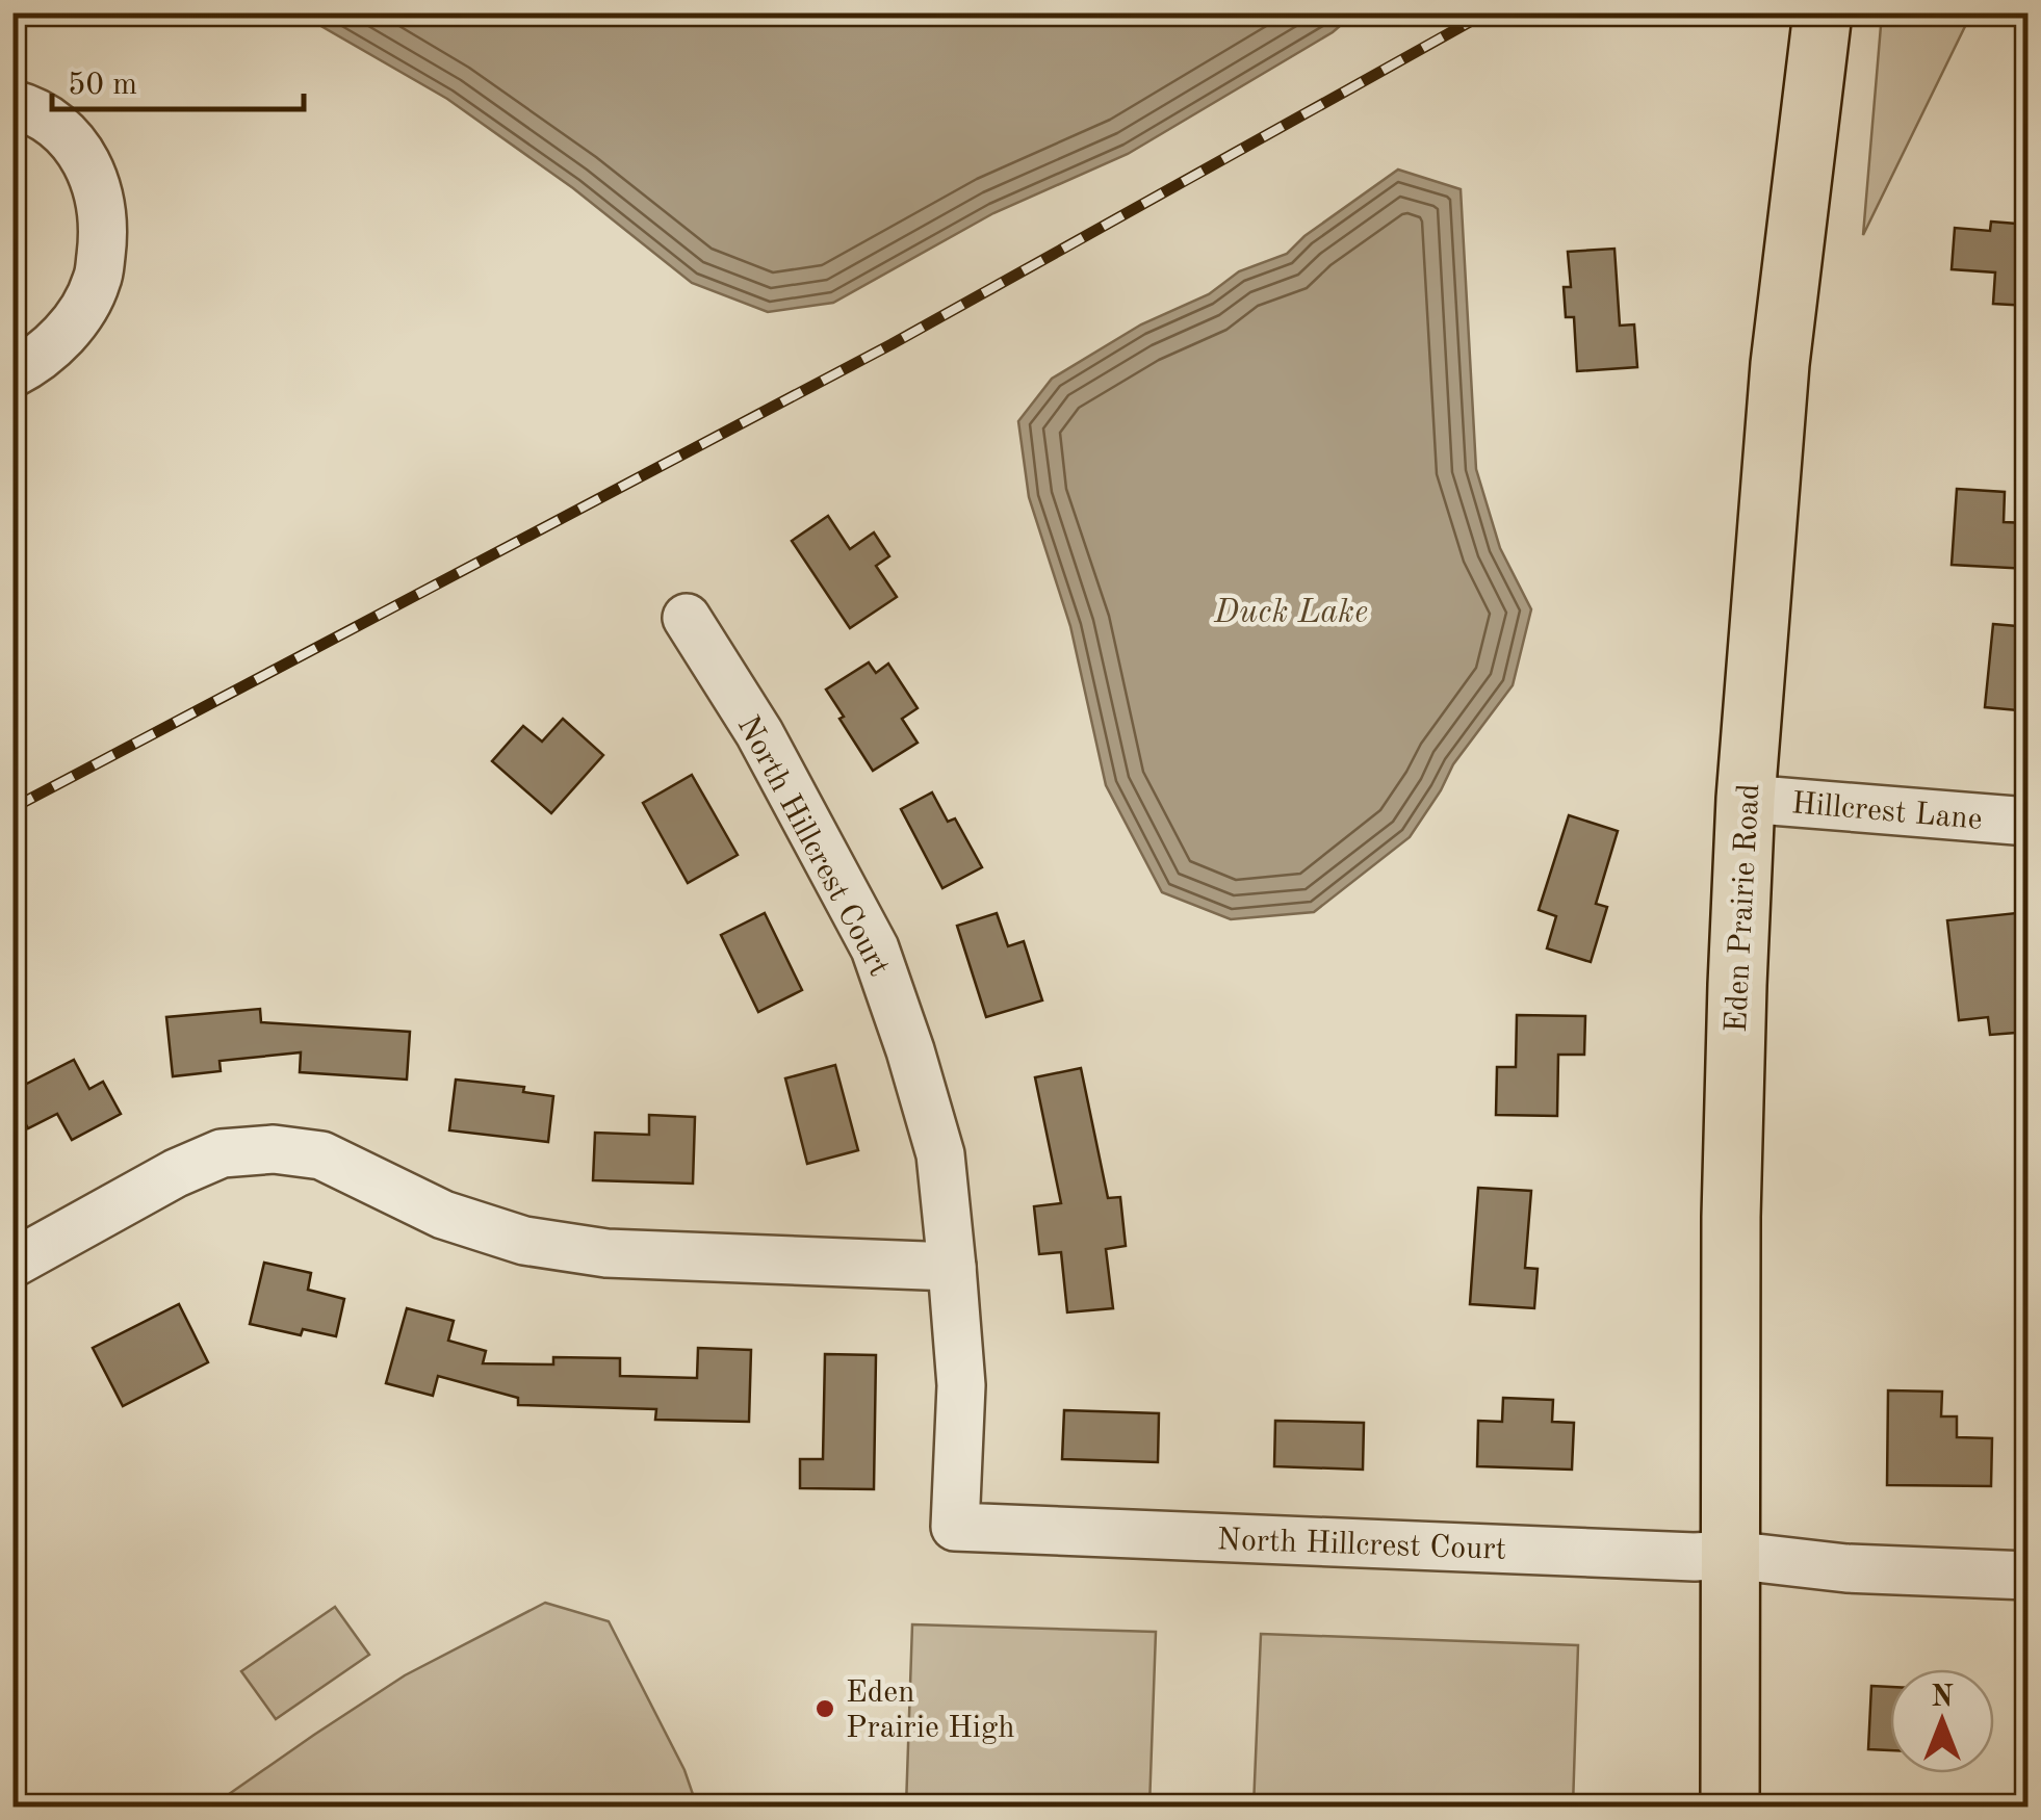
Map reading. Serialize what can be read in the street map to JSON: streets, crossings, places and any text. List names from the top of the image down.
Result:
{
  "streets": {
    "main road": ["Eden Prairie Road"],
    "street": ["Hillcrest Lane", "North Hillcrest Court"]
  },
  "crossings": [
    ["Hillcrest Lane", "Eden Prairie Road"],
    ["North Hillcrest Court", "Eden Prairie Road"]
  ],
  "water": ["Duck Lake"],
  "places": ["Eden Prairie High"],
  "scale_bar": "50 m",
  "north": "top"
}
